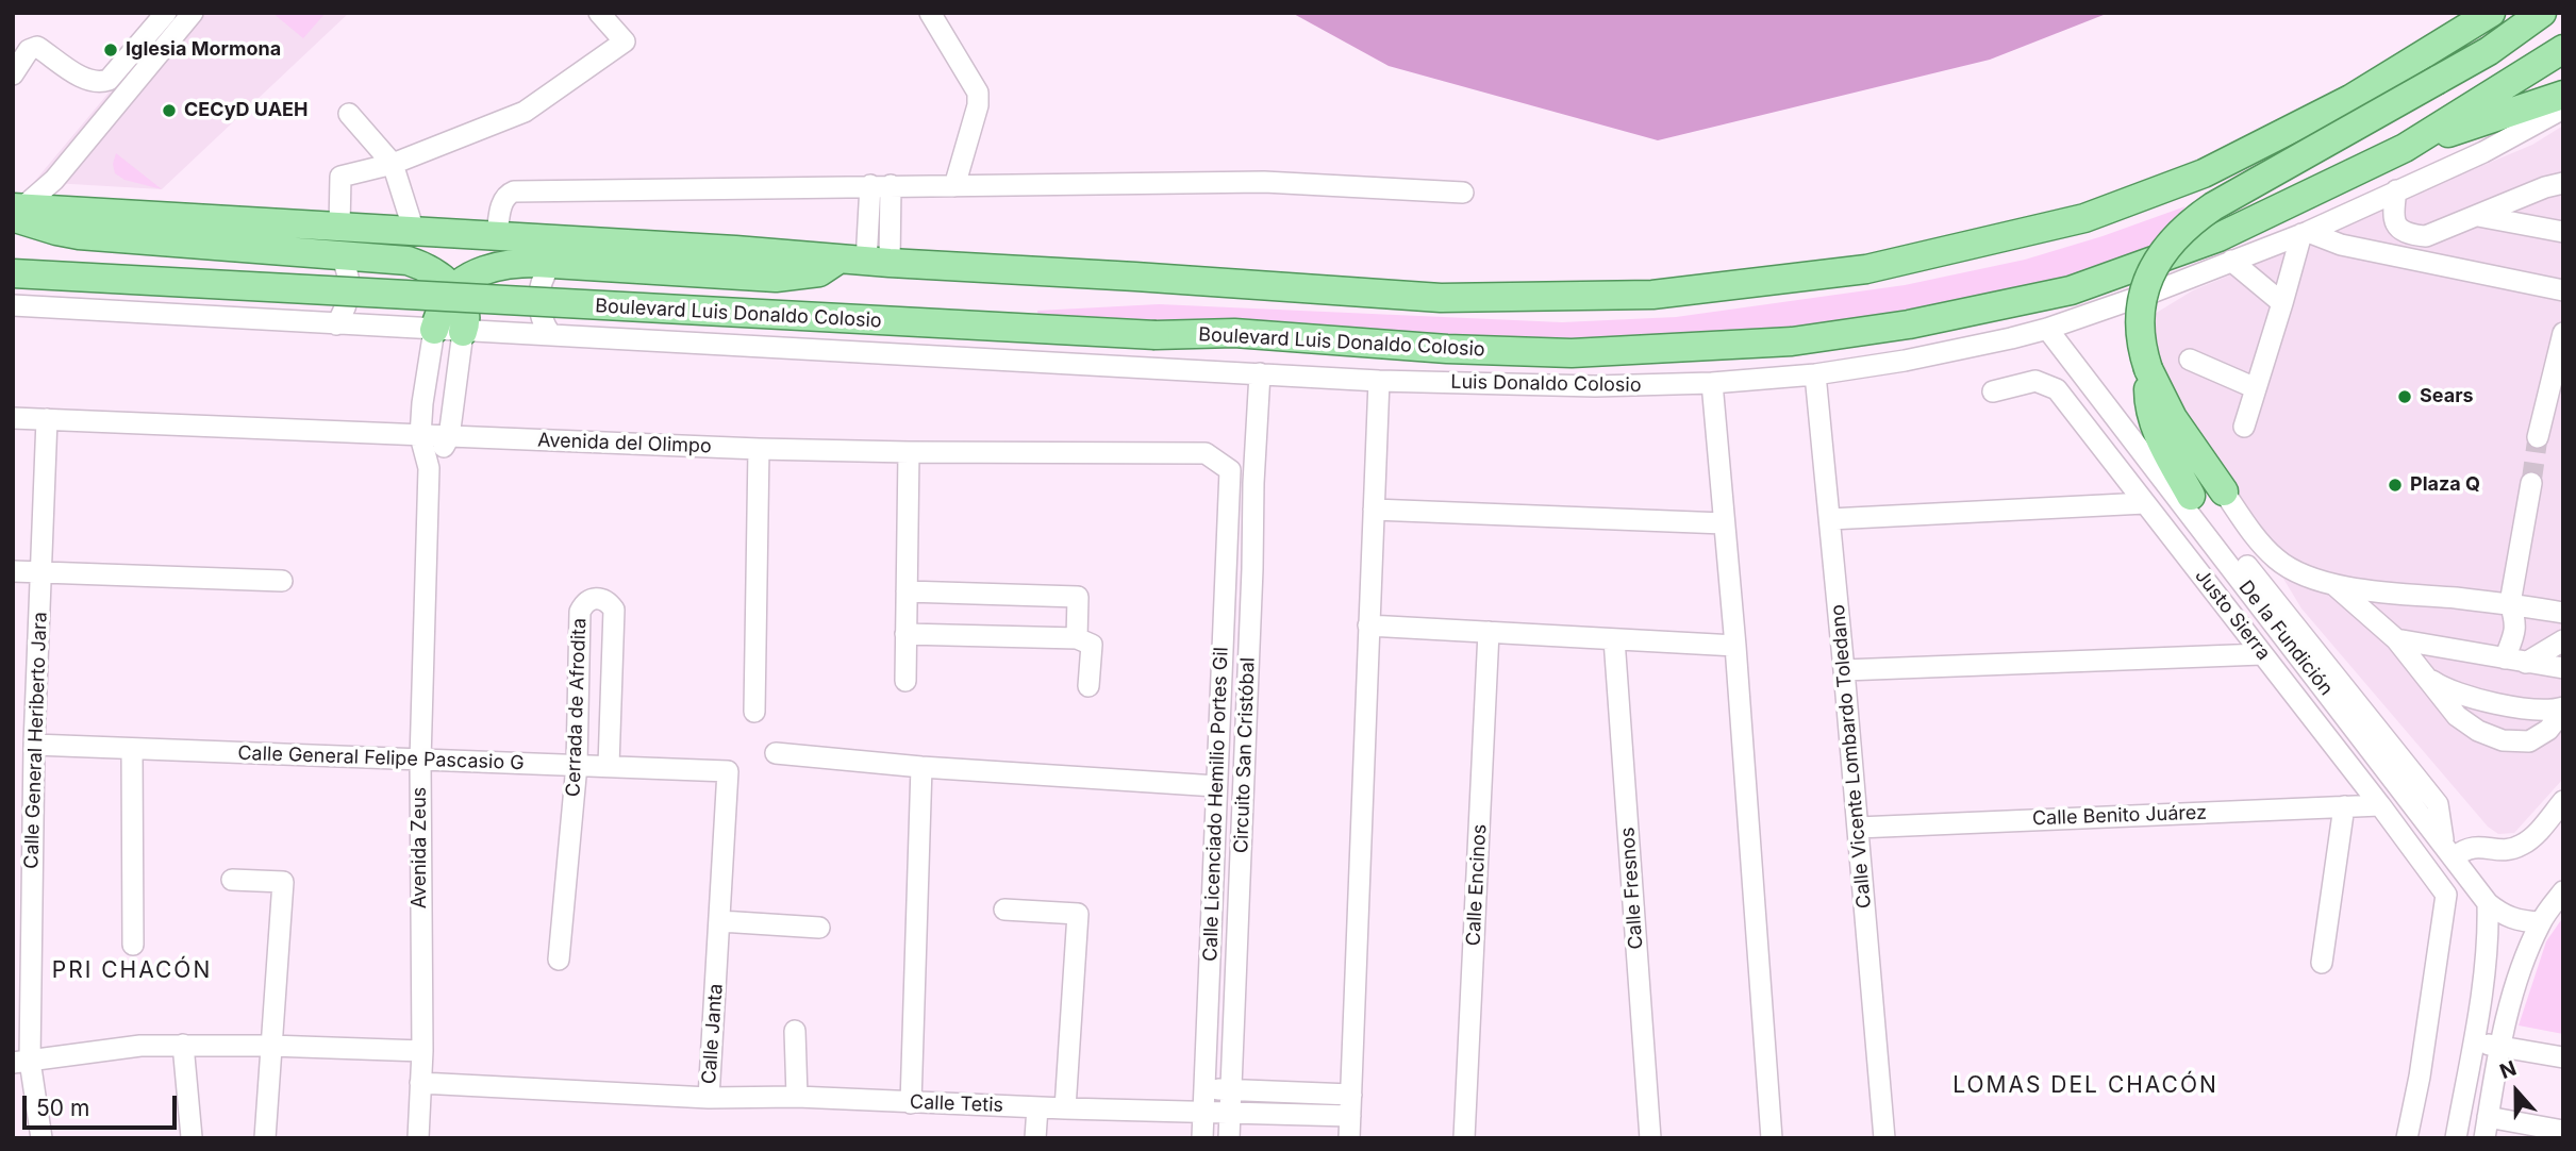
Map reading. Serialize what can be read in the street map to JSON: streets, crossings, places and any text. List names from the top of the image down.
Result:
{
  "streets": {
    "main road": ["Boulevard Luis Donaldo Colosio"],
    "street": [
      "Luis Donaldo Colosio",
      "Avenida del Olimpo",
      "Justo Sierra",
      "De la Fundición",
      "Cerrada de Afrodita",
      "Calle General Heriberto Jara",
      "Circuito San Cristóbal",
      "Calle Vicente Lombardo Toledano",
      "Calle General Felipe Pascasio G",
      "Calle Licenciado Hemilio Portes Gil",
      "Calle Benito Juárez",
      "Avenida Zeus",
      "Calle Encinos",
      "Calle Fresnos",
      "Calle Janta",
      "Calle Tetis"
    ]
  },
  "crossings": [
    ["Luis Donaldo Colosio", "De la Fundición"],
    ["Luis Donaldo Colosio", "Circuito San Cristóbal"],
    ["Luis Donaldo Colosio", "Calle Vicente Lombardo Toledano"],
    ["Luis Donaldo Colosio", "Avenida Zeus"],
    ["Avenida del Olimpo", "Calle General Heriberto Jara"],
    ["Avenida del Olimpo", "Calle Licenciado Hemilio Portes Gil"],
    ["Avenida del Olimpo", "Avenida Zeus"],
    ["Justo Sierra", "Calle Benito Juárez"],
    ["Cerrada de Afrodita", "Calle General Felipe Pascasio G"],
    ["Calle General Heriberto Jara", "Calle General Felipe Pascasio G"],
    ["Circuito San Cristóbal", "Calle Tetis"],
    ["Calle Vicente Lombardo Toledano", "Calle Benito Juárez"],
    ["Calle General Felipe Pascasio G", "Avenida Zeus"],
    ["Calle General Felipe Pascasio G", "Calle Janta"],
    ["Calle Licenciado Hemilio Portes Gil", "Calle Tetis"],
    ["Avenida Zeus", "Calle Janta"],
    ["Calle Janta", "Calle Tetis"]
  ],
  "districts": ["PRI CHACÓN", "LOMAS DEL CHACÓN"],
  "places": [
    "Iglesia Mormona",
    "CECyD UAEH",
    "Sears",
    "Plaza Q"
  ],
  "scale_bar": "50 m",
  "north": "top"
}
